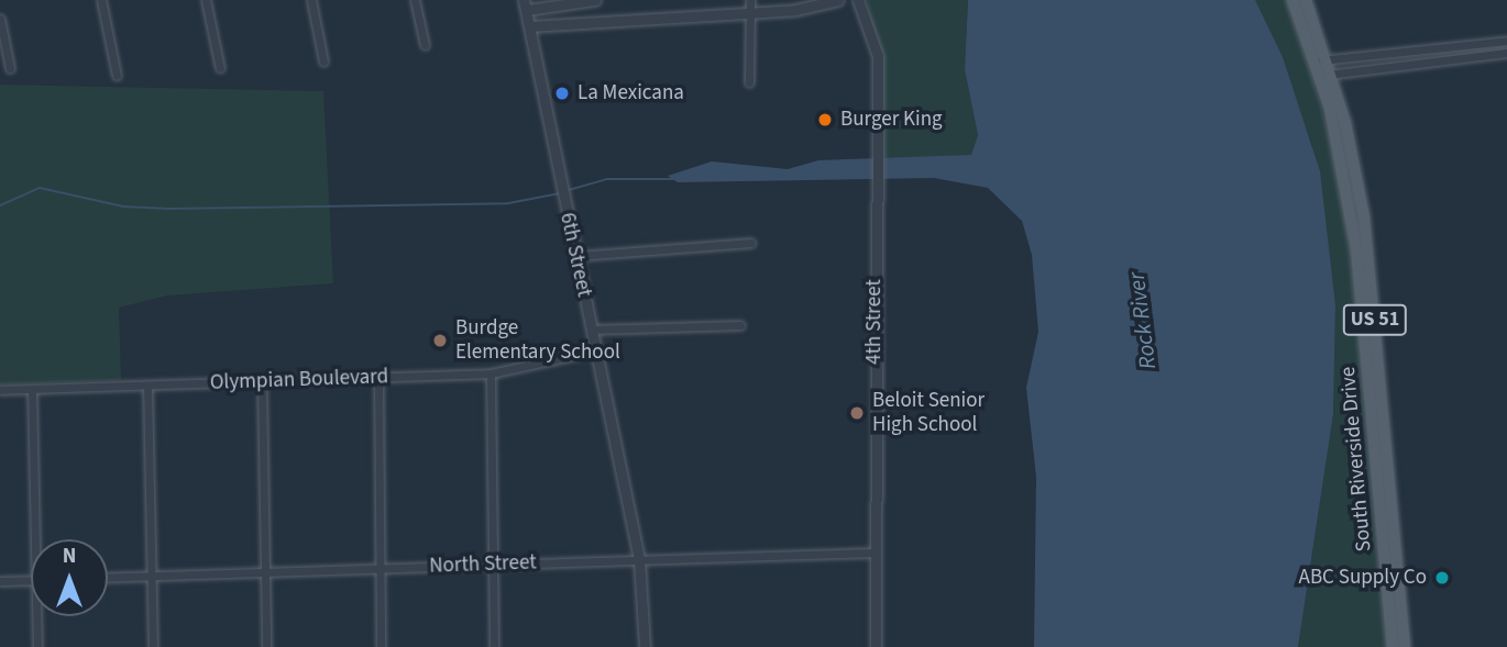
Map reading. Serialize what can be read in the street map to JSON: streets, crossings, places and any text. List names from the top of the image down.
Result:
{
  "streets": {
    "main road": ["US 51", "South Riverside Drive"],
    "street": [
      "6th Street",
      "4th Street",
      "Olympian Boulevard",
      "North Street"
    ]
  },
  "crossings": [
    ["6th Street", "Olympian Boulevard"],
    ["6th Street", "North Street"],
    ["4th Street", "North Street"]
  ],
  "water": ["Rock River"],
  "places": [
    "La Mexicana",
    "Burger King",
    "Burdge Elementary School",
    "Beloit Senior High School",
    "ABC Supply Co"
  ],
  "north": "top"
}
